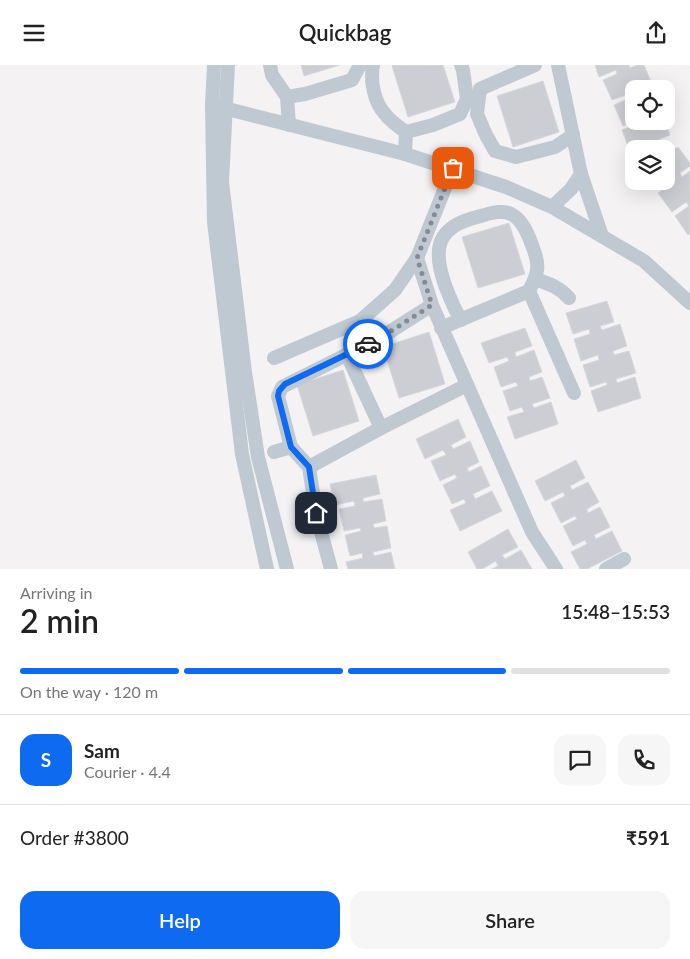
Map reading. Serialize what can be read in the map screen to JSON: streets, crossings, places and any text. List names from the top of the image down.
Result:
{
  "page": {
    "header": "Quickbag",
    "heading": ["2 min", "Arriving in", "15:48–15:53"],
    "panel": [
      "Sam",
      "Courier · 4.4",
      "Order #3800",
      "₹591"
    ],
    "bar": "On the way · 120 m",
    "round": "S",
    "buttons": ["Help", "Share"]
  }
}
